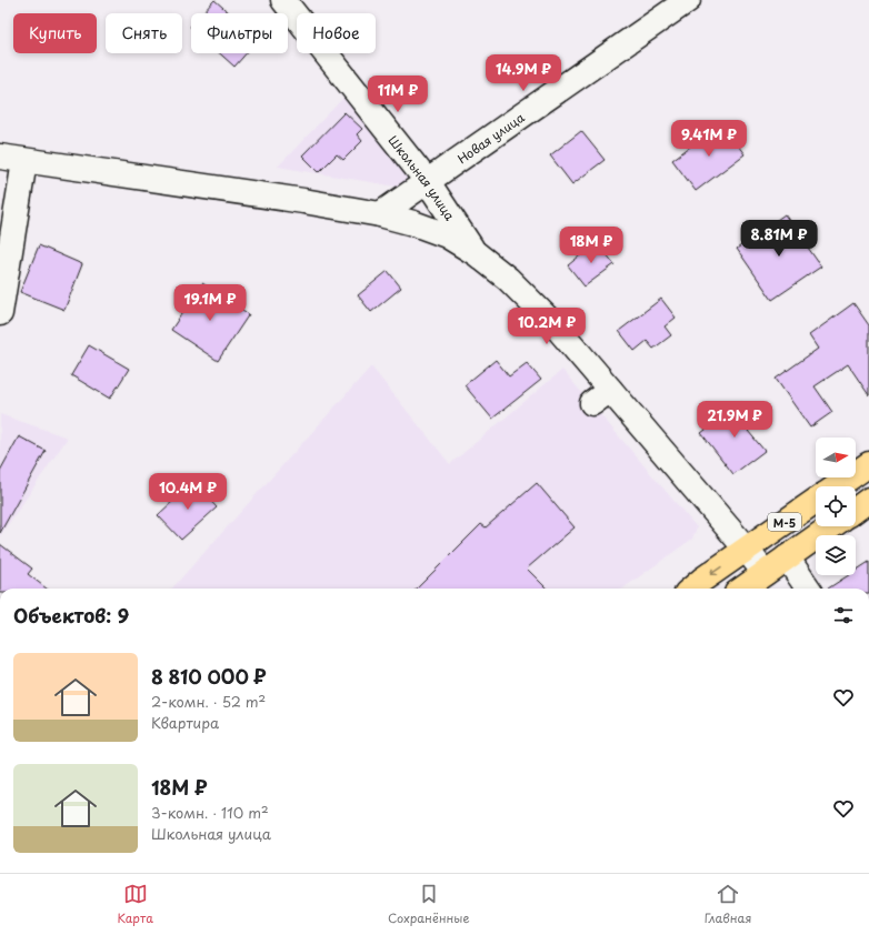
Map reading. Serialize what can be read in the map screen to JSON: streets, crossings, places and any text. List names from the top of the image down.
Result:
{
  "streets": {
    "main road": ["М-5"],
    "street": ["Новая улица", "Школьная улица"]
  },
  "crossings": [
    ["Новая улица", "Школьная улица"]
  ],
  "north": "right",
  "page": {
    "chip": [
      "Купить",
      "Снять",
      "Фильтры",
      "Новое"
    ],
    "price": [
      "14.9M ₽",
      "11M ₽",
      "9.41M ₽",
      "8.81M ₽",
      "18M ₽",
      "19.1M ₽",
      "10.2M ₽",
      "21.9M ₽",
      "10.4M ₽"
    ],
    "heading": "Объектов: 9",
    "list": [
      {
        "name": "8 810 000 ₽",
        "note": "2-комн. · 52 m² · Квартира"
      },
      {
        "name": "18M ₽",
        "note": "3-комн. · 110 m² · Школьная улица"
      }
    ],
    "tabs": ["Карта", "Сохранённые", "Главная"]
  }
}
